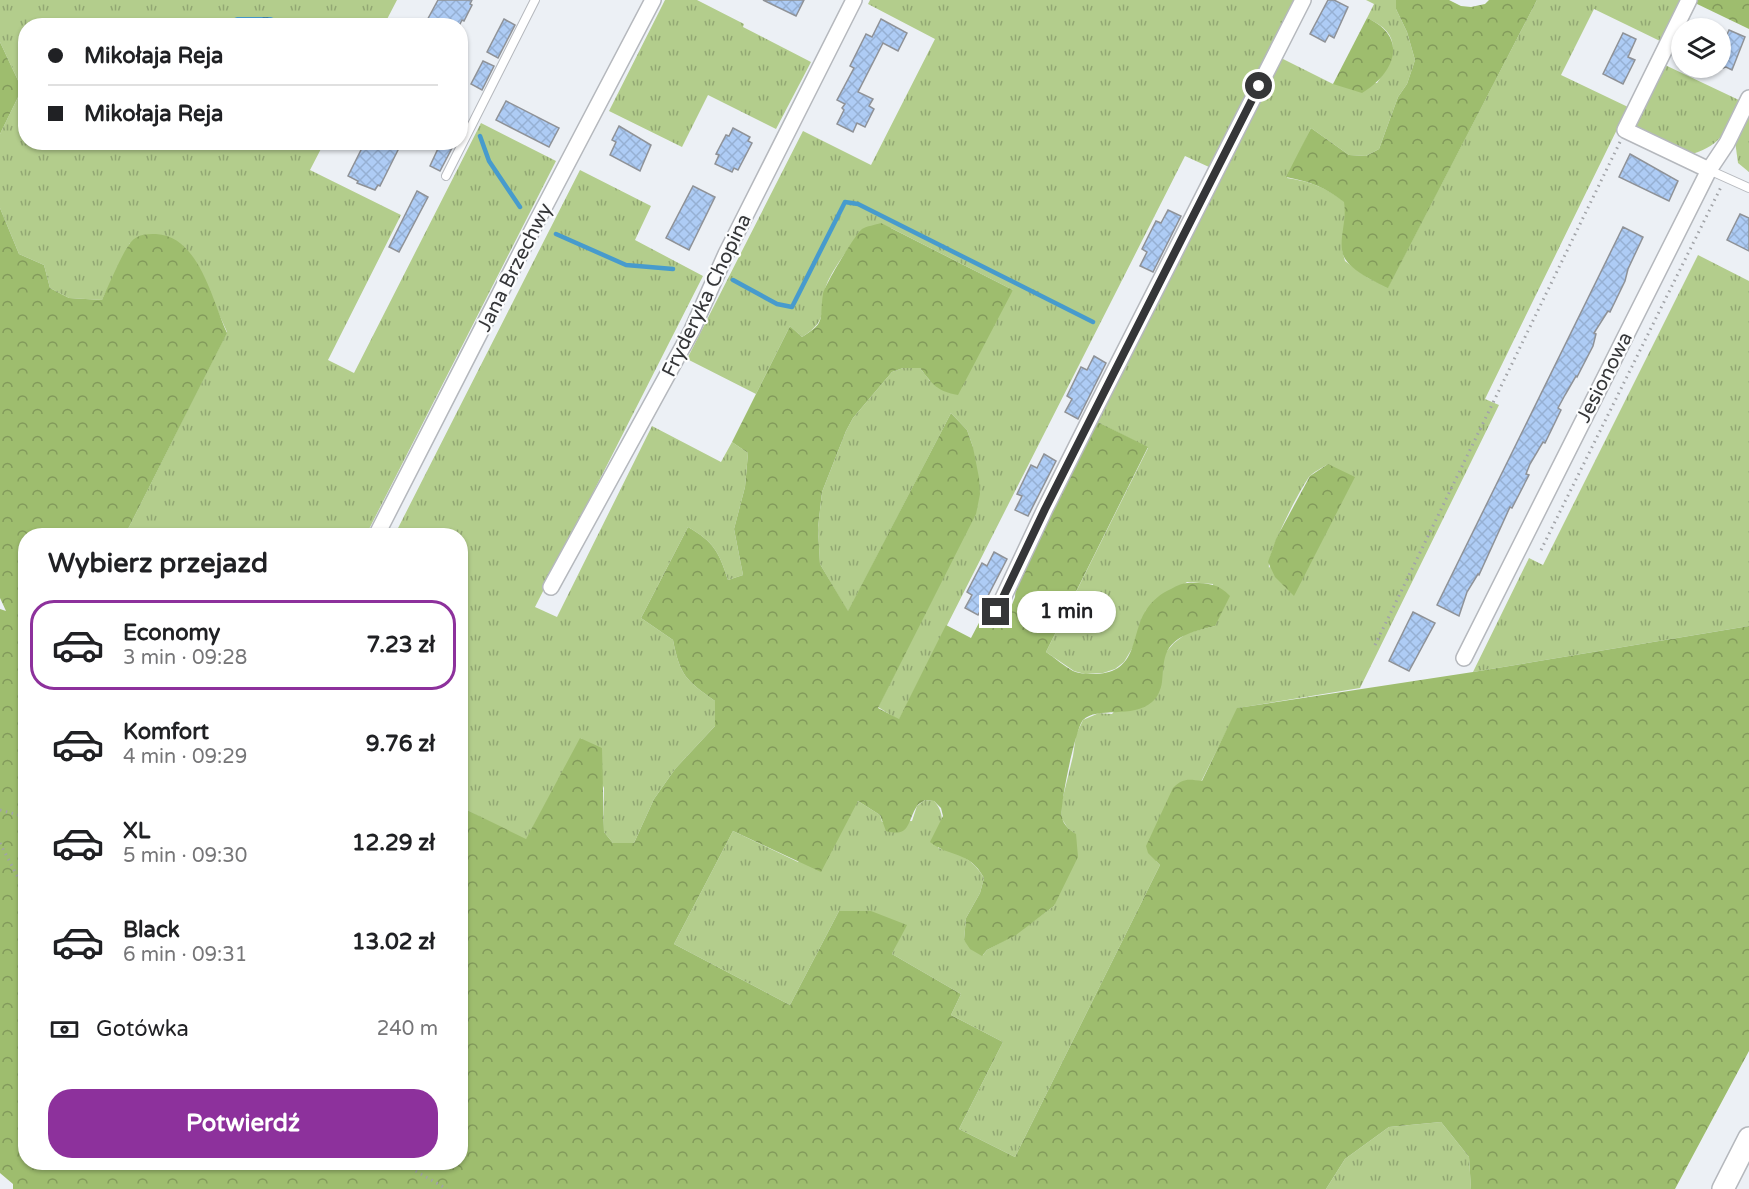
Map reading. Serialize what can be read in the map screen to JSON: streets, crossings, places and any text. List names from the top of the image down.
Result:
{
  "streets": {
    "street": ["Jana Brzechwy", "Fryderyka Chopina", "Jesionowa"]
  },
  "page": {
    "banner": ["Mikołaja Reja", "Mikołaja Reja"],
    "heading": "Wybierz przejazd",
    "bubble": "1 min",
    "list": [
      {
        "name": "Economy",
        "note": "3 min · 09:28",
        "value": "7.23 zł"
      },
      {
        "name": "Komfort",
        "note": "4 min · 09:29",
        "value": "9.76 zł"
      },
      {
        "name": "XL",
        "note": "5 min · 09:30",
        "value": "12.29 zł"
      },
      {
        "name": "Black",
        "note": "6 min · 09:31",
        "value": "13.02 zł"
      }
    ],
    "pay": ["Gotówka", "240 m"],
    "buttons": "Potwierdź"
  }
}
